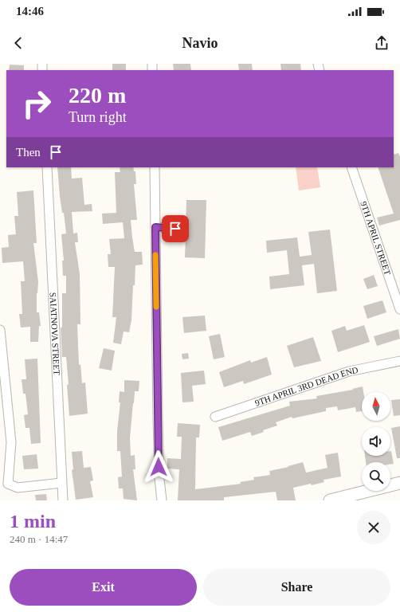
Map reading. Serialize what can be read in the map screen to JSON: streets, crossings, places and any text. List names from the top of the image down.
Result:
{
  "streets": {
    "street": ["9TH APRIL STREET", "SAIATNOVA STREET", "9TH APRIL 3RD DEAD END"]
  },
  "north": "top",
  "page": {
    "status": "14:46",
    "header": "Navio",
    "turn": ["220 m", "Turn right"],
    "then": "Then",
    "heading": ["1 min", "240 m · 14:47"],
    "buttons": ["Exit", "Share"]
  }
}
